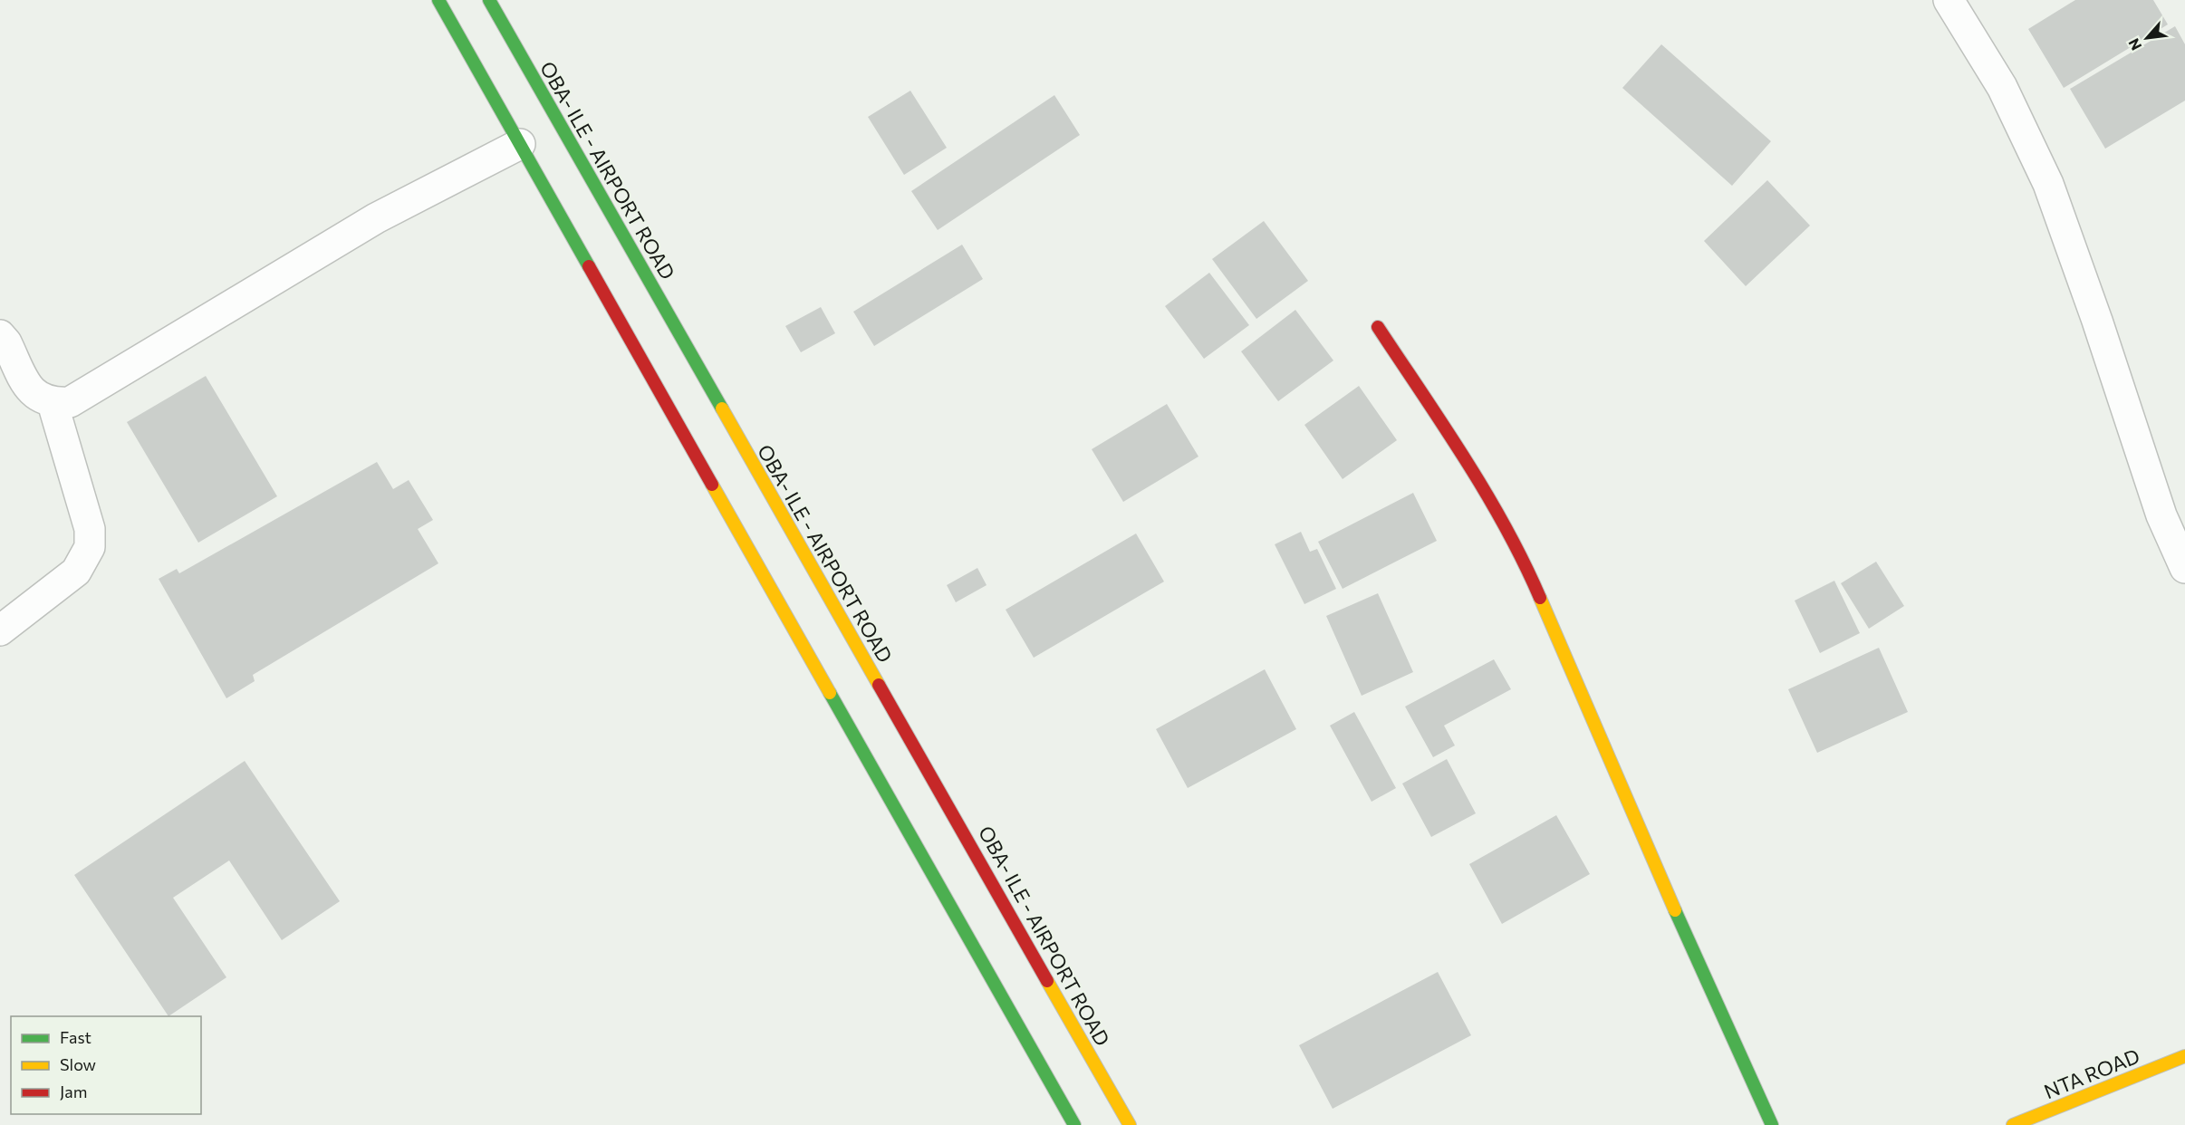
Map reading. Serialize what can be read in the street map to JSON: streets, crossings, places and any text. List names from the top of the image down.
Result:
{
  "streets": {
    "main road": ["OBA- ILE - AIRPORT ROAD", "NTA ROAD"]
  },
  "legend": ["Fast", "Slow", "Jam"],
  "north": "bottom left"
}
